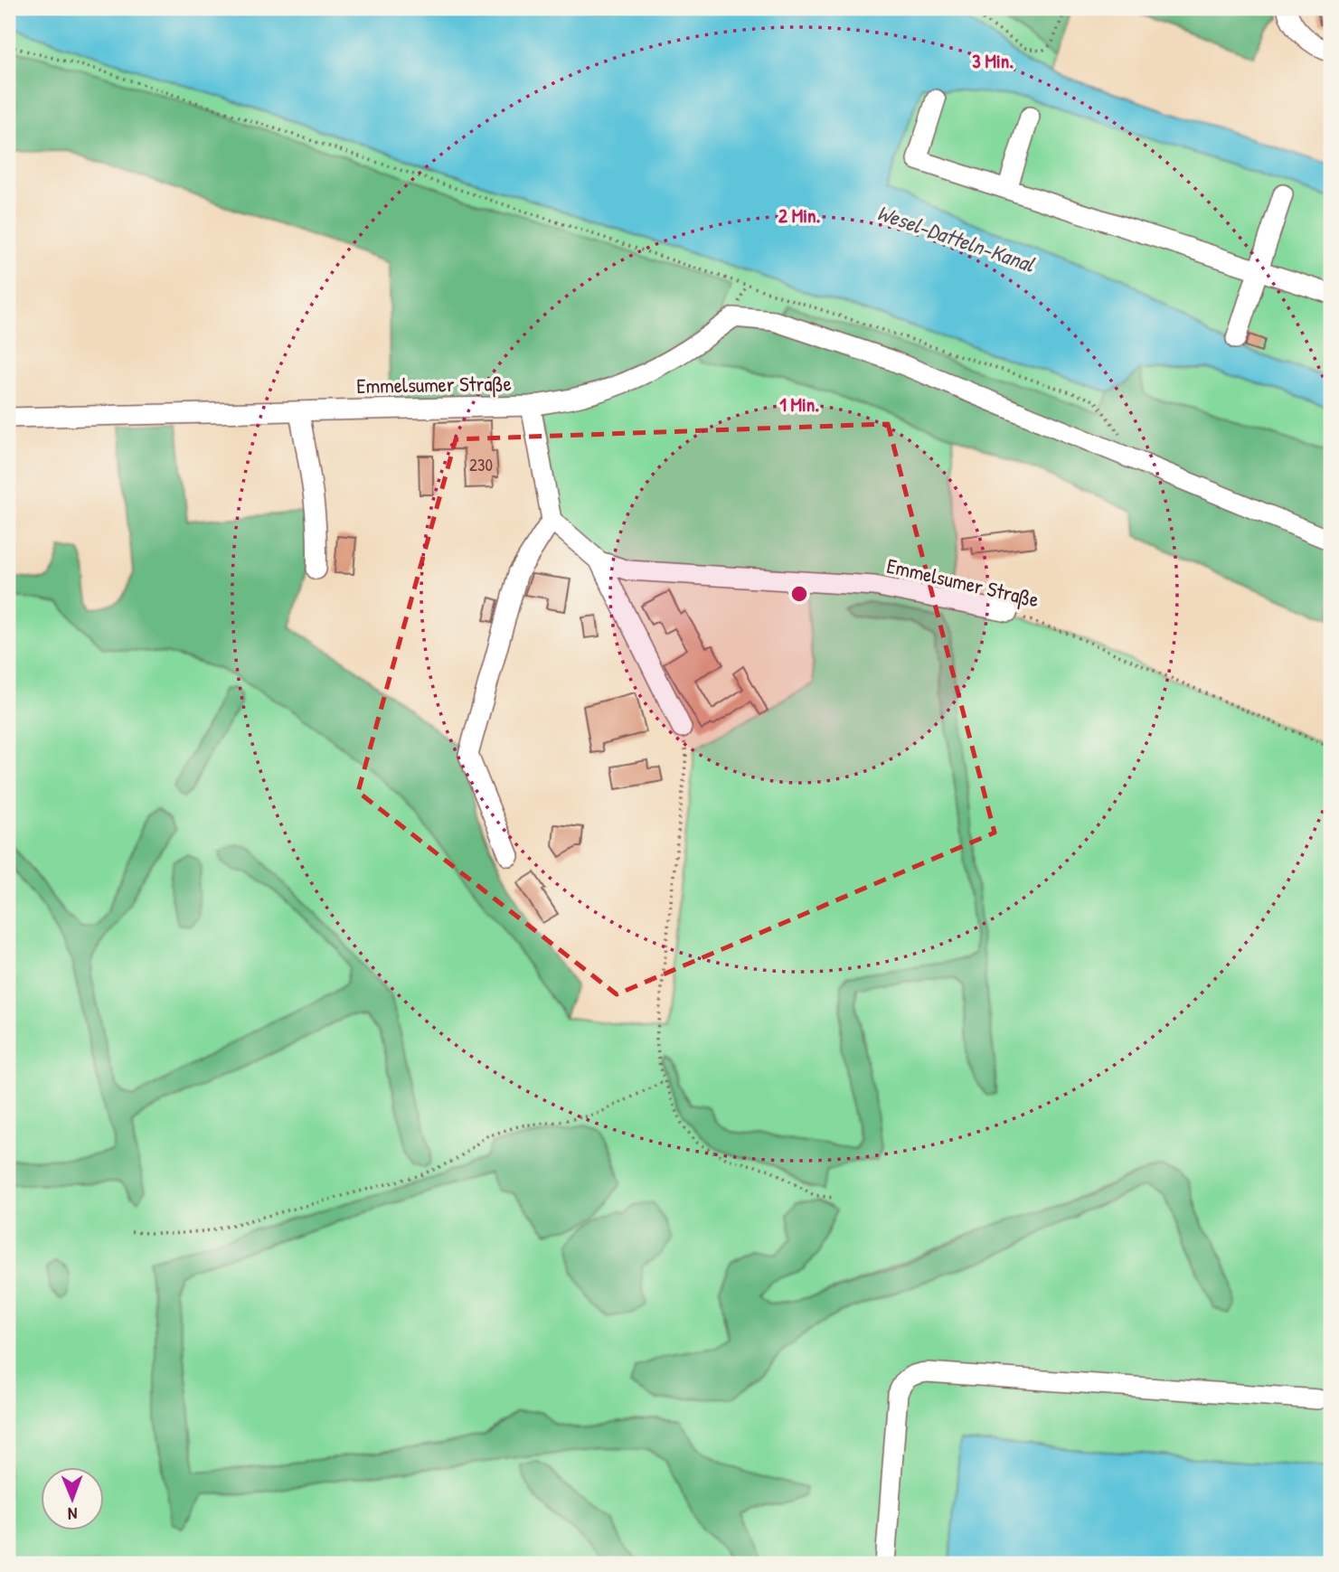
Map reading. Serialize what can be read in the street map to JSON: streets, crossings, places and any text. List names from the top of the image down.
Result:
{
  "streets": {
    "street": ["Emmelsumer Straße"]
  },
  "water": ["Wesel-Datteln-Kanal"],
  "house_numbers": ["230"],
  "north": "bottom",
  "rings": ["3 Min.", "2 Min.", "1 Min."]
}
